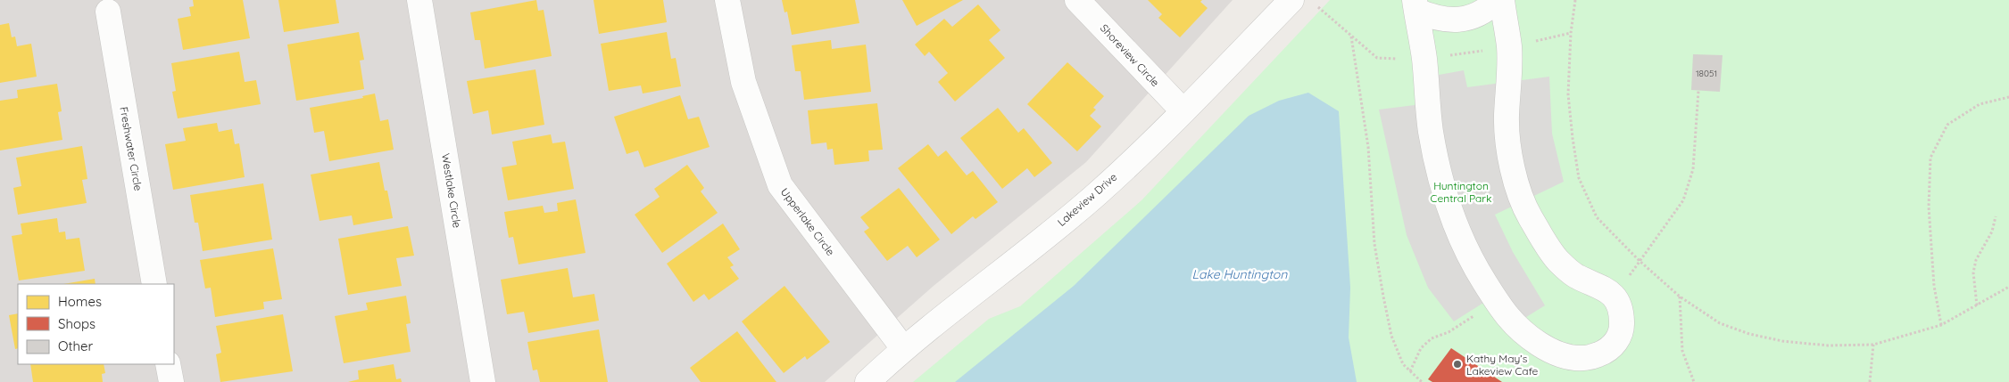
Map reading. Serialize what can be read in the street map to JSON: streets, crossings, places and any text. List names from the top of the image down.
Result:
{
  "streets": {
    "street": [
      "Shoreview Circle",
      "Freshwater Circle",
      "Westlake Circle",
      "Lakeview Drive",
      "Upperlake Circle"
    ]
  },
  "crossings": [
    ["Shoreview Circle", "Lakeview Drive"],
    ["Lakeview Drive", "Upperlake Circle"]
  ],
  "water": ["Lake Huntington"],
  "parks": ["Huntington Central Park"],
  "places": ["Kathy May’s Lakeview Cafe"],
  "house_numbers": ["18051"],
  "legend": ["Homes", "Shops", "Other"]
}
